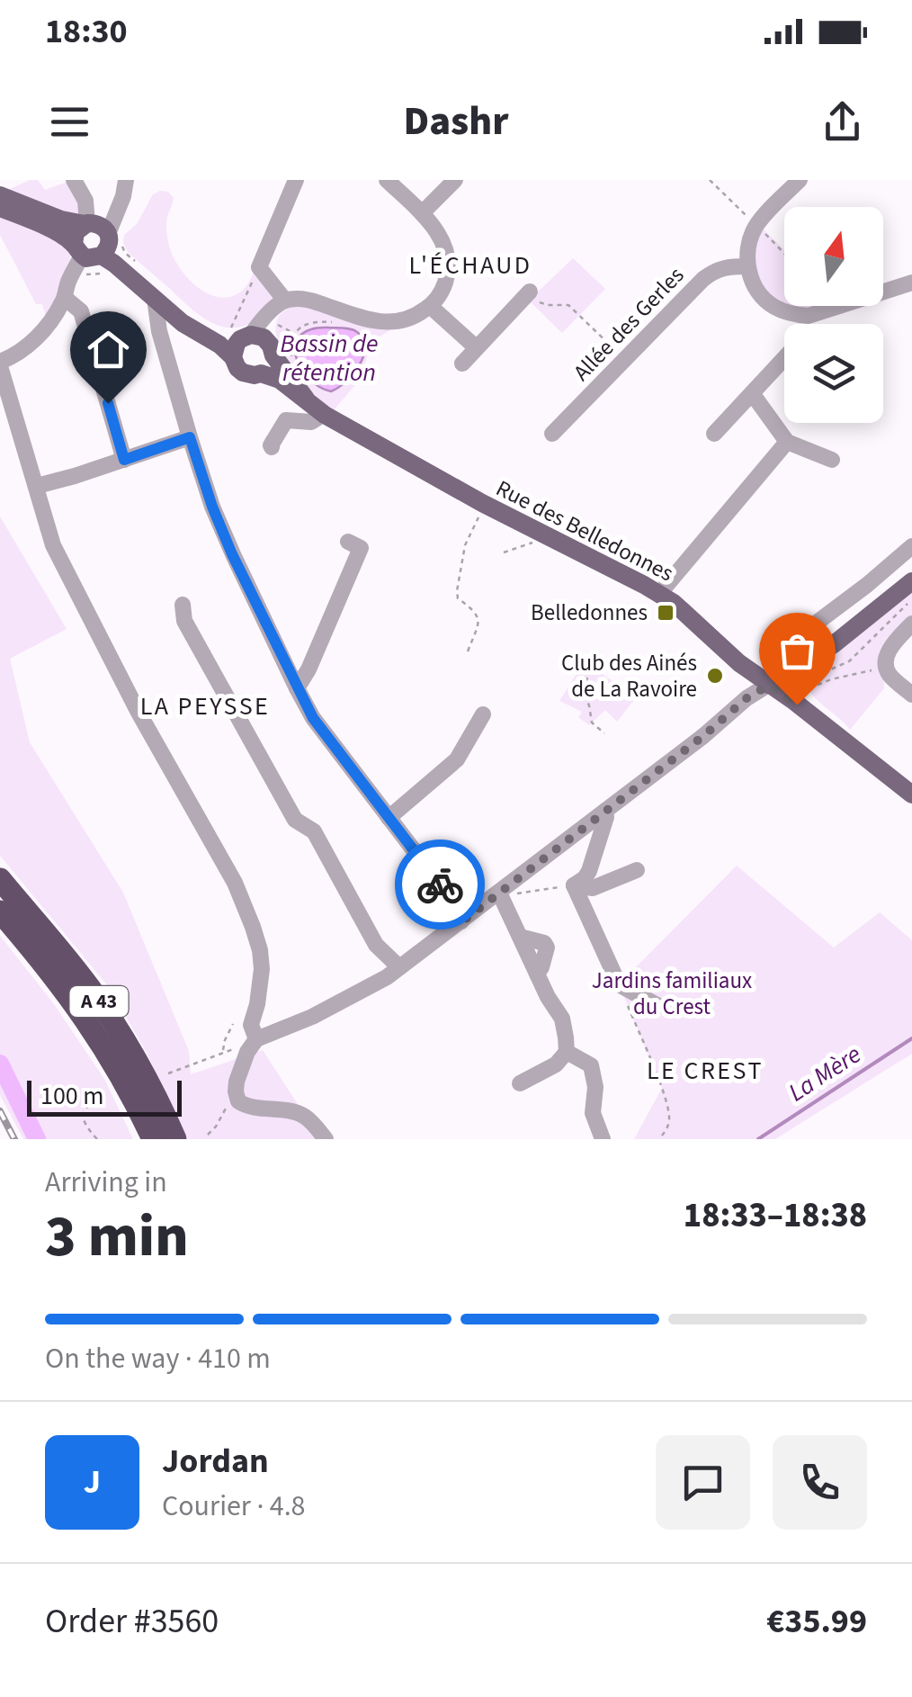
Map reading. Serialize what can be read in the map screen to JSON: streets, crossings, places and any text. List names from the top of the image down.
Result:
{
  "streets": {
    "highway": ["A 43"],
    "main road": ["Rue des Belledonnes"],
    "street": ["Allée des Gerles"]
  },
  "districts": ["L'ÉCHAUD", "LA PEYSSE", "LE CREST"],
  "water": ["Bassin de rétention", "La Mère"],
  "parks": ["Jardins familiaux du Crest"],
  "places": {
    "transit": ["Belledonnes"],
    "other": ["Club des Ainés de La Ravoire"]
  },
  "scale_bar": "100 m",
  "north": "top",
  "page": {
    "status": "18:30",
    "header": "Dashr",
    "scale": "100 m",
    "heading": ["3 min", "Arriving in", "18:33–18:38"],
    "panel": [
      "Jordan",
      "Courier · 4.8",
      "Order #3560",
      "€35.99"
    ],
    "bar": "On the way · 410 m",
    "round": "J"
  }
}
